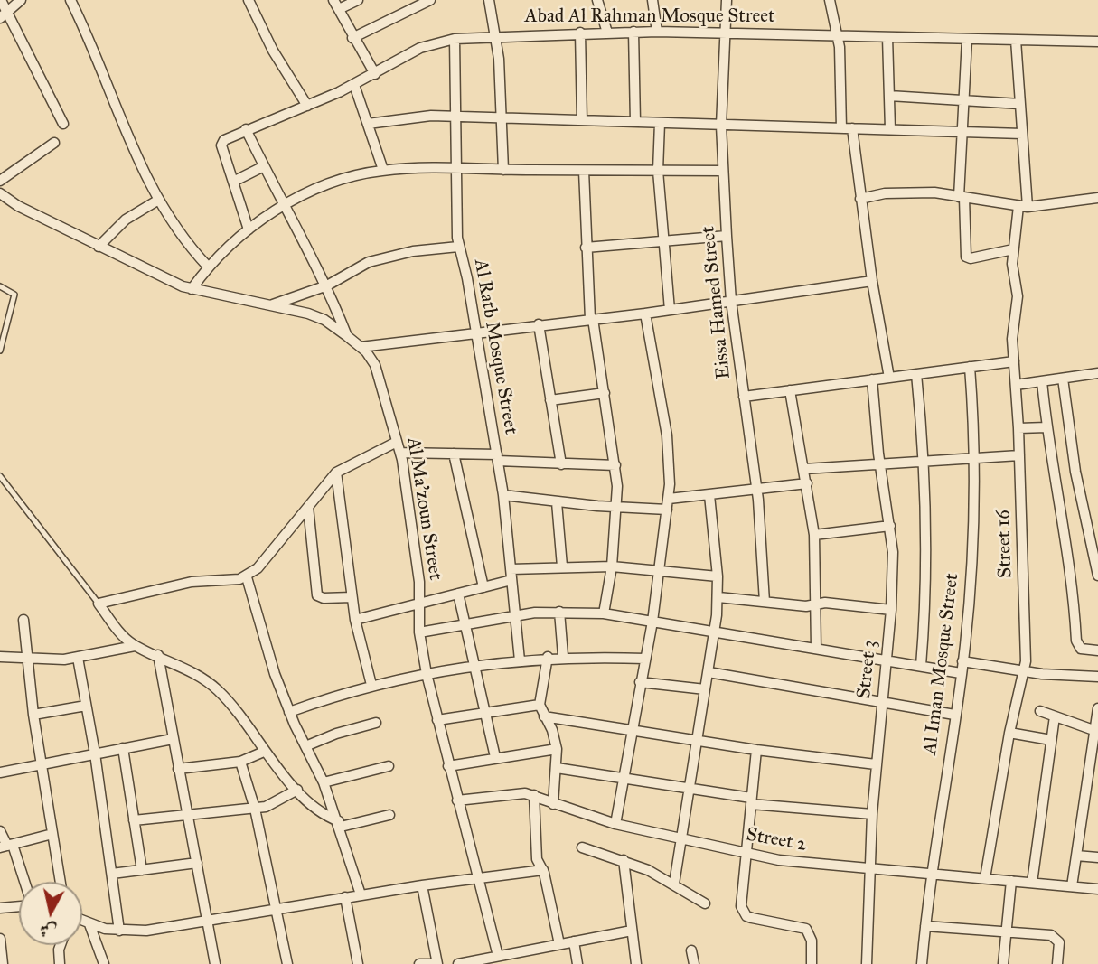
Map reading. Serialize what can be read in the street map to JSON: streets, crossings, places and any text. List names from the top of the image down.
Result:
{
  "streets": {
    "street": [
      "Abad Al Rahman Mosque Street",
      "Eissa Hamed Street",
      "Al Ratb Mosque Street",
      "Al Ma'zoun Street",
      "Street 16",
      "Al Iman Mosque Street",
      "Street 3",
      "Street 2"
    ]
  },
  "crossings": [
    ["Abad Al Rahman Mosque Street", "Eissa Hamed Street"],
    ["Abad Al Rahman Mosque Street", "Al Ratb Mosque Street"],
    ["Abad Al Rahman Mosque Street", "Street 16"],
    ["Al Ma'zoun Street", "Street 2"],
    ["Street 16", "Street 2"],
    ["Al Iman Mosque Street", "Street 2"],
    ["Street 3", "Street 2"]
  ],
  "north": "bottom"
}
